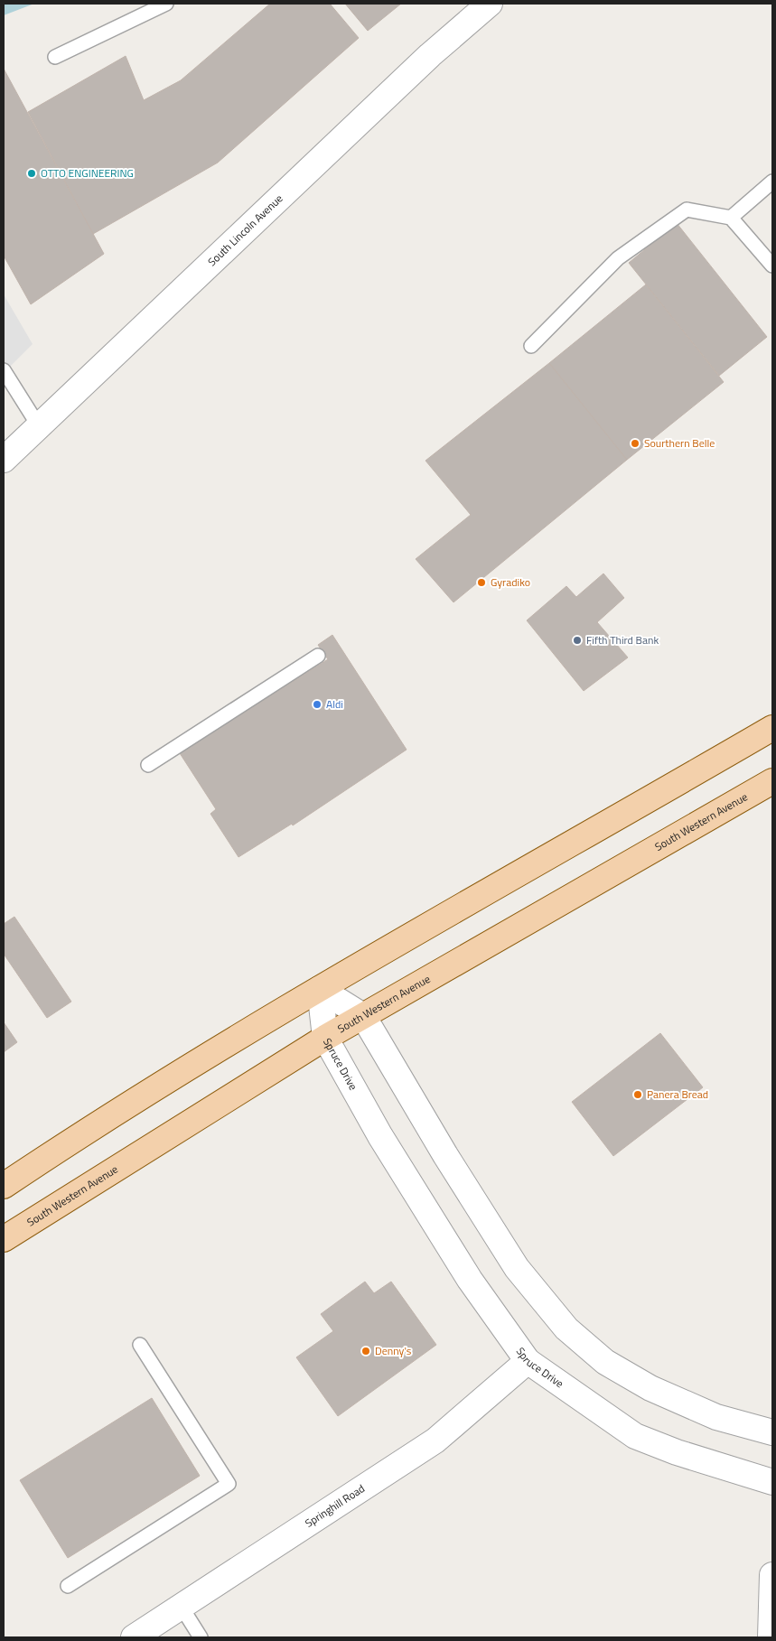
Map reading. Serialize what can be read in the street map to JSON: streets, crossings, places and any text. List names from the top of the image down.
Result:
{
  "streets": {
    "main road": ["South Western Avenue"],
    "street": ["South Lincoln Avenue", "Spruce Drive", "Springhill Road"]
  },
  "crossings": [
    ["South Western Avenue", "Spruce Drive"],
    ["Spruce Drive", "Springhill Road"]
  ],
  "places": [
    "OTTO ENGINEERING",
    "Sourthern Belle",
    "Gyradiko",
    "Fifth Third Bank",
    "Aldi",
    "Panera Bread",
    "Denny's"
  ]
}
